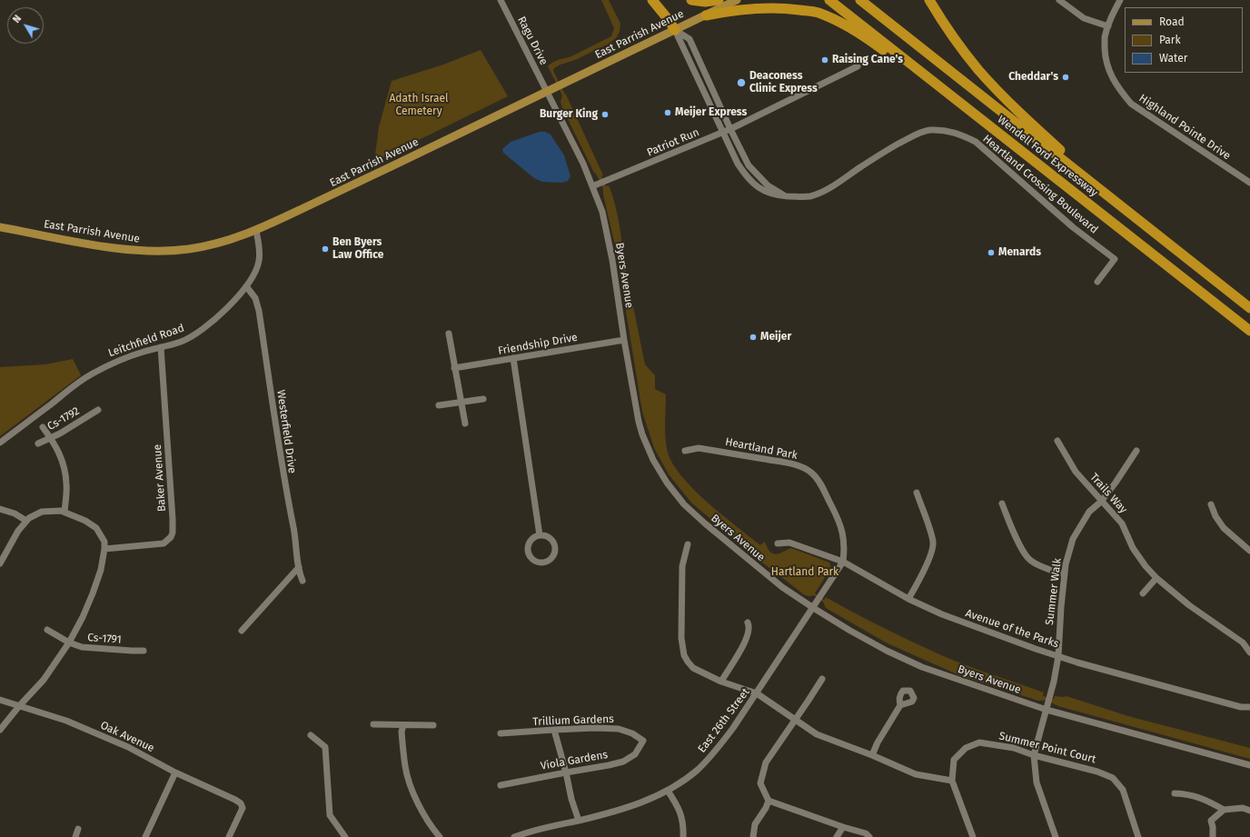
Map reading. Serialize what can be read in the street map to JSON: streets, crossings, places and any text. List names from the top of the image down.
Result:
{
  "streets": {
    "highway": ["Wendell Ford Expressway"],
    "main road": ["East Parrish Avenue"],
    "street": [
      "Ragu Drive",
      "Highland Pointe Drive",
      "Patriot Run",
      "Heartland Crossing Boulevard",
      "Byers Avenue",
      "Leitchfield Road",
      "Friendship Drive",
      "Cs-1792",
      "Westerfield Drive",
      "Heartland Park",
      "Baker Avenue",
      "Trails Way",
      "Summer Walk",
      "Avenue of the Parks",
      "Cs-1791",
      "Trillium Gardens",
      "East 26th Street",
      "Oak Avenue",
      "Summer Point Court",
      "Viola Gardens"
    ]
  },
  "crossings": [
    ["East Parrish Avenue", "Ragu Drive"],
    ["East Parrish Avenue", "Heartland Crossing Boulevard"],
    ["East Parrish Avenue", "Byers Avenue"],
    ["East Parrish Avenue", "Leitchfield Road"],
    ["Ragu Drive", "Byers Avenue"],
    ["Patriot Run", "Heartland Crossing Boulevard"],
    ["Patriot Run", "Byers Avenue"],
    ["Byers Avenue", "Friendship Drive"],
    ["Byers Avenue", "Heartland Park"],
    ["Byers Avenue", "Summer Walk"],
    ["Byers Avenue", "East 26th Street"],
    ["Leitchfield Road", "Westerfield Drive"],
    ["Leitchfield Road", "Baker Avenue"],
    ["Heartland Park", "Avenue of the Parks"],
    ["Heartland Park", "East 26th Street"],
    ["Trails Way", "Summer Walk"],
    ["Summer Walk", "Avenue of the Parks"],
    ["Summer Walk", "Summer Point Court"],
    ["Trillium Gardens", "Viola Gardens"]
  ],
  "parks": ["Adath Israel Cemetery", "Hartland Park"],
  "places": [
    "Raising Cane's",
    "Cheddar's",
    "Deaconess Clinic Express",
    "Meijer Express",
    "Burger King",
    "Ben Byers Law Office",
    "Menards",
    "Meijer"
  ],
  "legend": ["Road", "Park", "Water"],
  "north": "top left"
}
